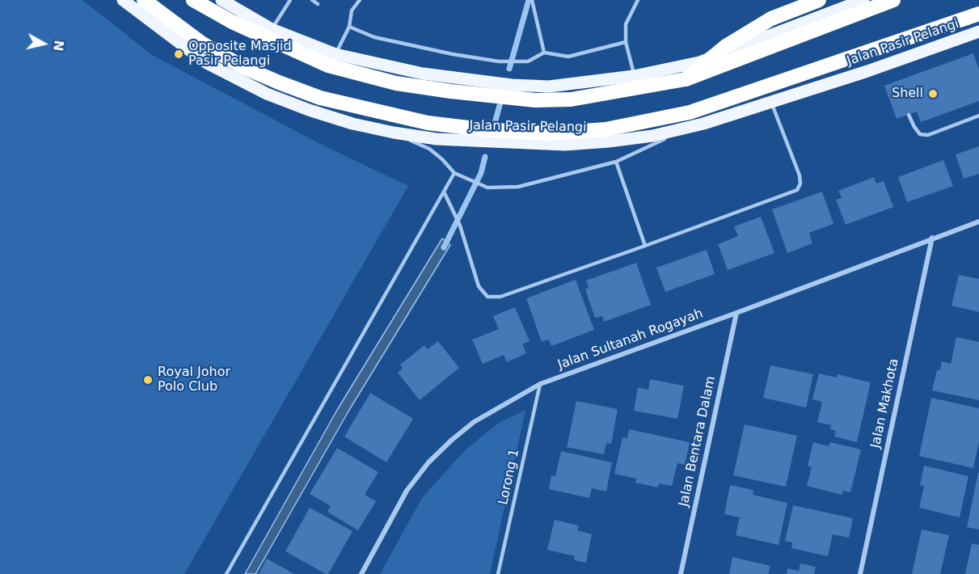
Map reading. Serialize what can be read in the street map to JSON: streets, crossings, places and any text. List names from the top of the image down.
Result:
{
  "streets": {
    "main road": ["Jalan Pasir Pelangi"],
    "street": ["Jalan Sultanah Rogayah", "Jalan Makhota", "Jalan Bentara Dalam"],
    "lane": ["Lorong 1"]
  },
  "crossings": [
    ["Jalan Sultanah Rogayah", "Jalan Makhota"],
    ["Jalan Sultanah Rogayah", "Jalan Bentara Dalam"],
    ["Jalan Sultanah Rogayah", "Lorong 1"]
  ],
  "places": ["Opposite Masjid Pasir Pelangi", "Shell", "Royal Johor Polo Club"],
  "north": "right"
}
